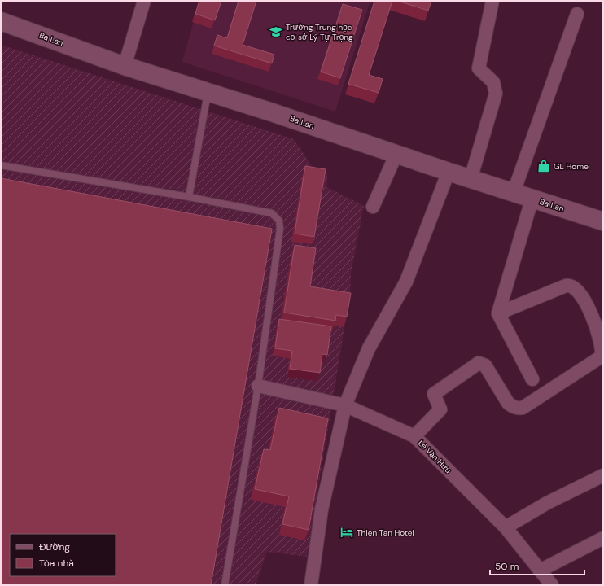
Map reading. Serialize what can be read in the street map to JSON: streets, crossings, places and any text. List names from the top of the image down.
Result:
{
  "streets": {
    "street": ["Ba Lan", "Lê Văn Hưu"]
  },
  "places": {
    "school or university": ["Trường Trung học cơ sở Lý Tự Trọng"],
    "shop": ["GL Home"],
    "hotel": ["Thien Tan Hotel"]
  },
  "legend": ["Đường", "Tòa nhà"],
  "scale_bar": "50 m"
}
